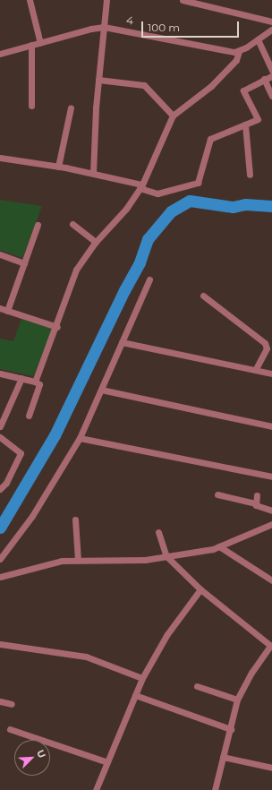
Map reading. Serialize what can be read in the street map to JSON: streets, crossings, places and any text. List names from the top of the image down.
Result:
{
  "streets": {
    "street": ["4"]
  },
  "scale_bar": "100 m",
  "north": "top right"
}
